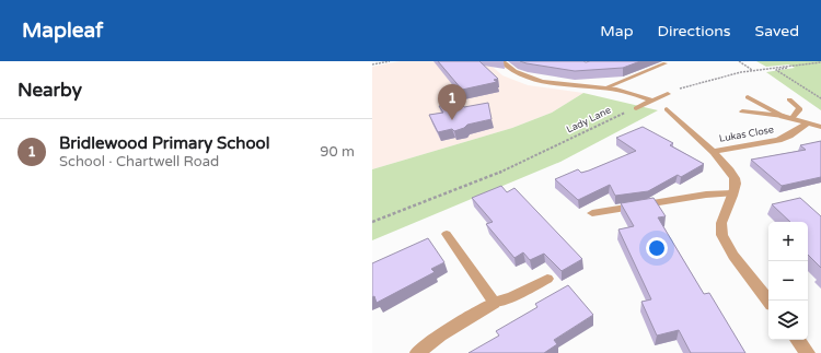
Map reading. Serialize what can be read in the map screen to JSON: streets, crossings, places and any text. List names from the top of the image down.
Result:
{
  "streets": {
    "street": ["Lukas Close"],
    "path": ["Lady Lane"]
  },
  "page": {
    "header": "Mapleaf",
    "nav": ["Map", "Directions", "Saved"],
    "heading": "Nearby",
    "pins": "1",
    "list": [
      {
        "mark": "1",
        "name": "Bridlewood Primary School",
        "note": "School · Chartwell Road",
        "value": "90 m"
      }
    ],
    "map_buttons": ["+", "−"]
  }
}
